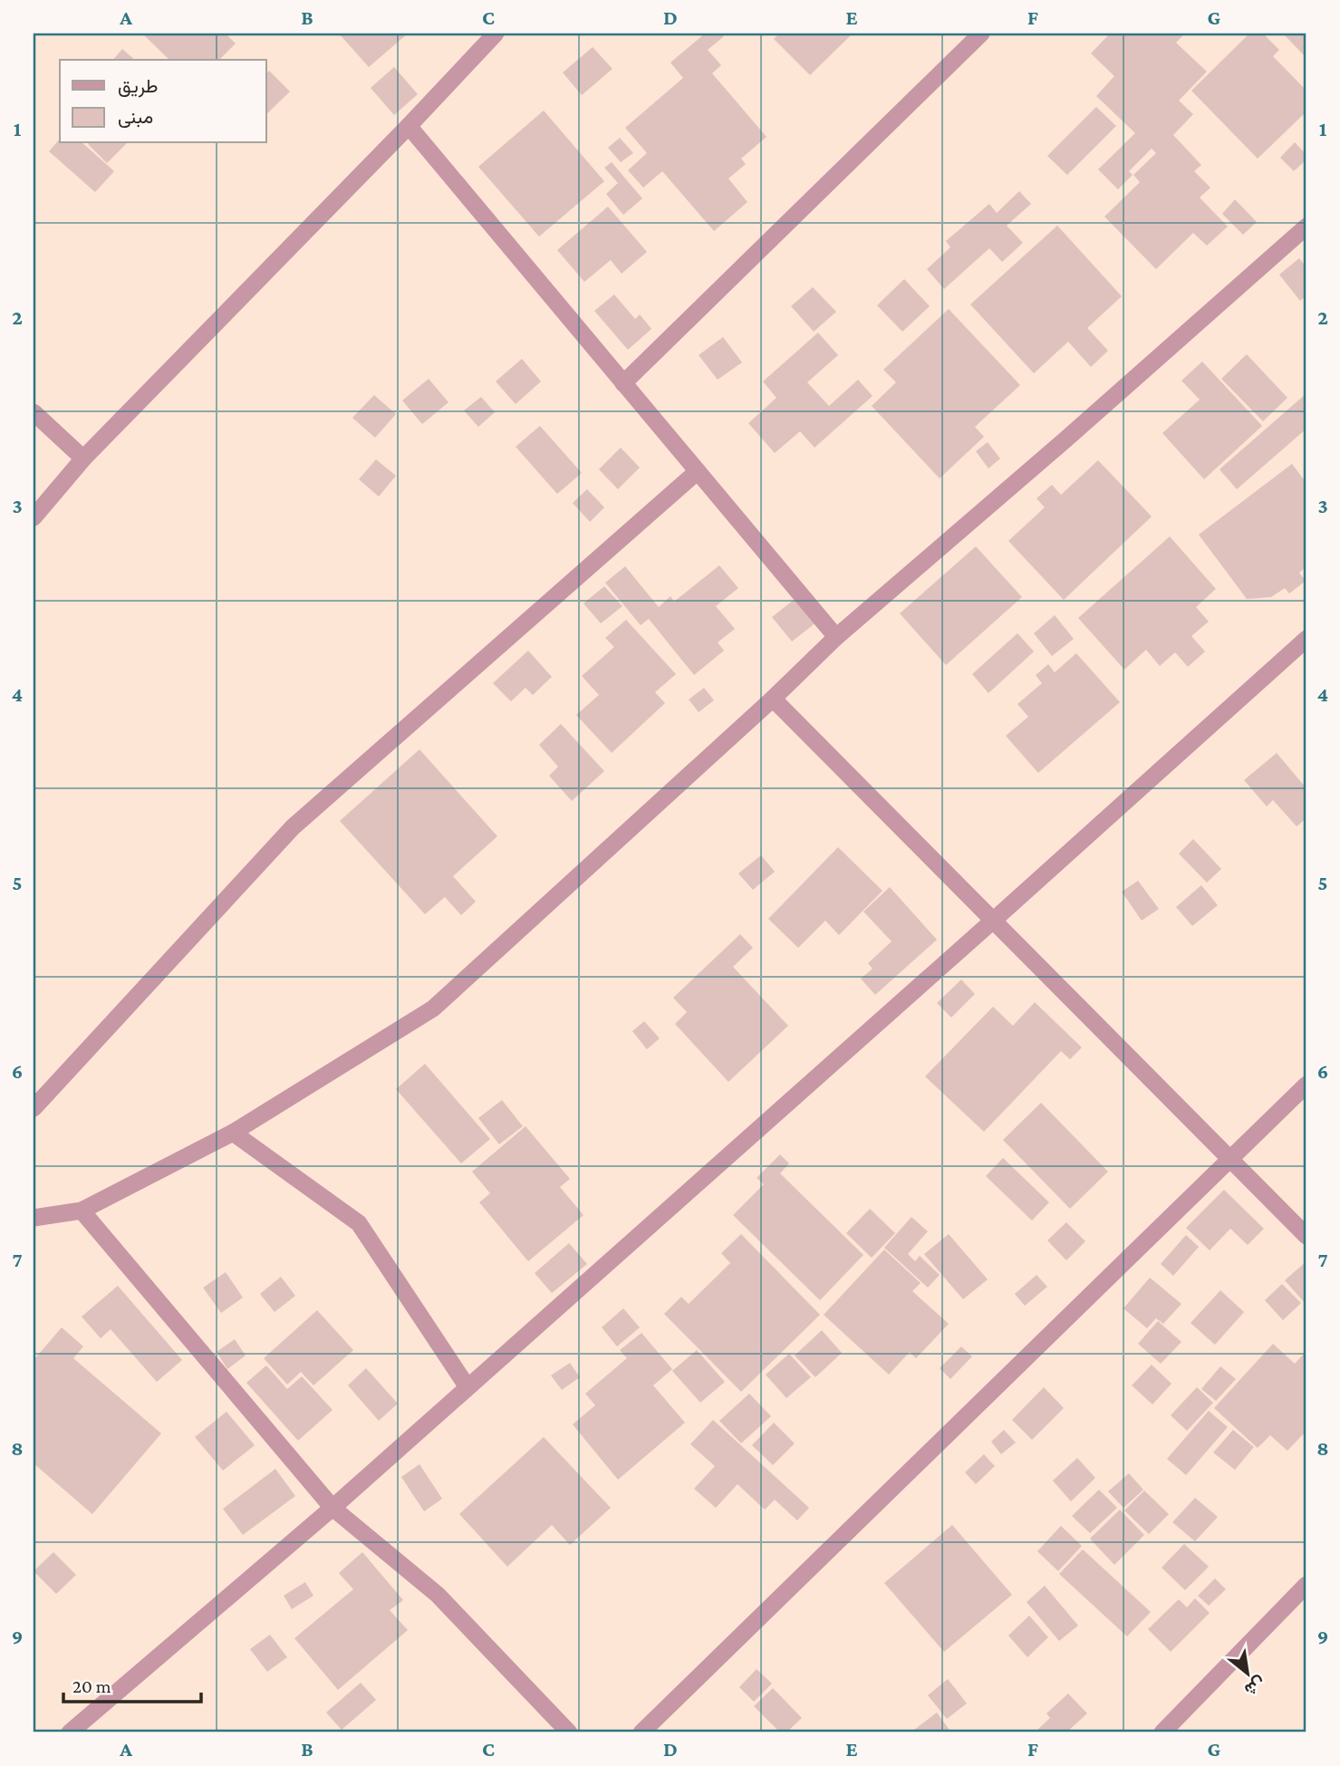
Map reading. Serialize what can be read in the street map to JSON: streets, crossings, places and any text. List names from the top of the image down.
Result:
{
  "legend": ["طريق", "مبنى"],
  "scale_bar": "20 m",
  "north": "bottom right",
  "grid": {
    "columns": [
      "A",
      "B",
      "C",
      "D",
      "E",
      "F",
      "G"
    ],
    "rows": [
      "1",
      "2",
      "3",
      "4",
      "5",
      "6",
      "7",
      "8",
      "9"
    ]
  }
}
